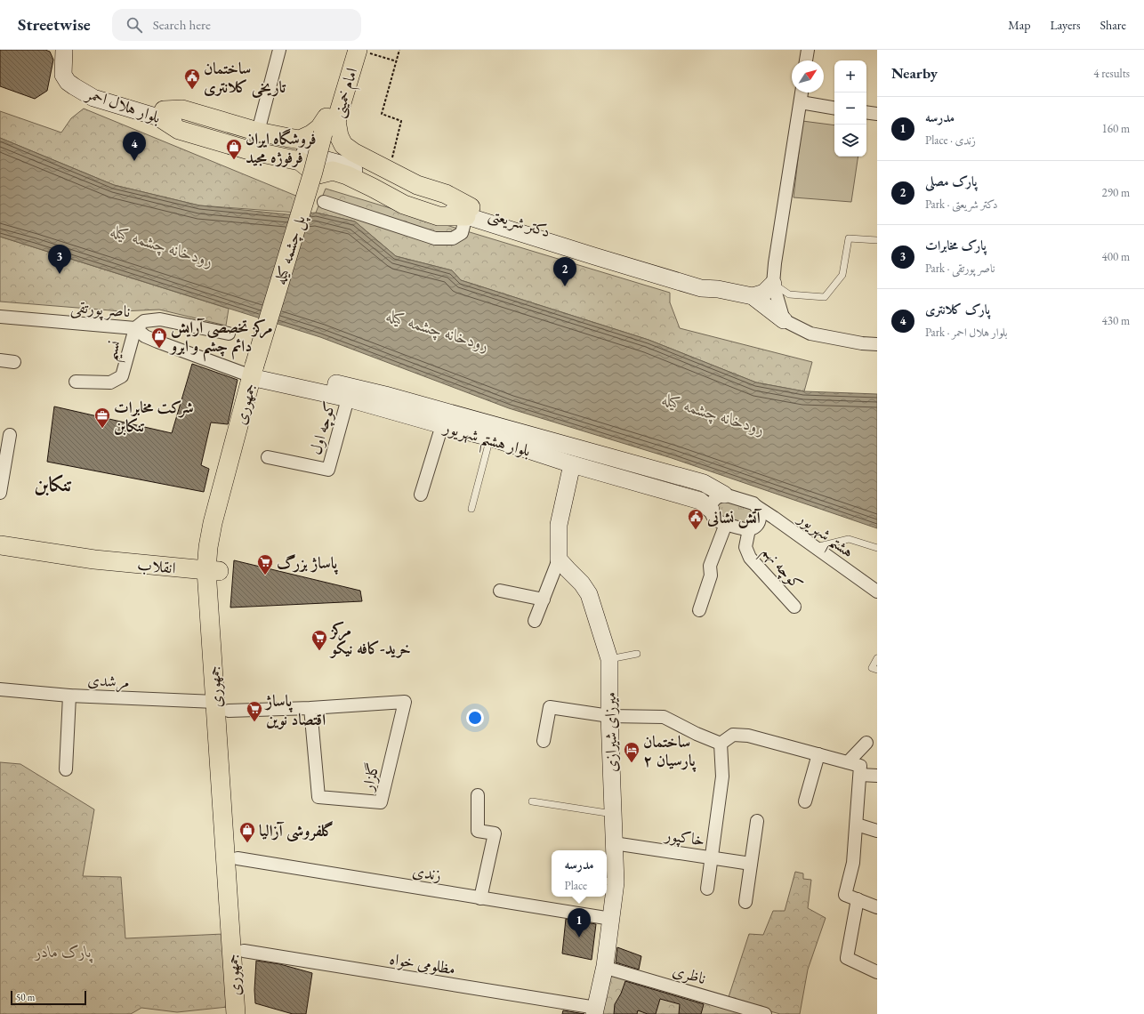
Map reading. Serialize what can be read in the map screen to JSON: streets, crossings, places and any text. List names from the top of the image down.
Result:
{
  "streets": {
    "main road": [
      "امام خمینی",
      "پل چشمه کیله",
      "جمهوری",
      "انقلاب"
    ],
    "street": [
      "بلوار هلال احمر",
      "دکتر شریعتی",
      "ناصر پورتقی",
      "نسیم",
      "کوچه اول",
      "بلوار هشتم شهریور",
      "هشتم شهریور",
      "کوچه نهم",
      "مرشدی",
      "میرزای شیرازی",
      "گلزار",
      "خاکپور",
      "زندی",
      "مظلومی خواه",
      "ناظری"
    ]
  },
  "crossings": [
    ["امام خمینی", "پل چشمه کیله"],
    ["پل چشمه کیله", "ناصر پورتقی"],
    ["پل چشمه کیله", "جمهوری"],
    ["پل چشمه کیله", "بلوار هشتم شهریور"],
    ["ناصر پورتقی", "نسیم"],
    ["ناصر پورتقی", "جمهوری"],
    ["ناصر پورتقی", "بلوار هشتم شهریور"],
    ["جمهوری", "بلوار هشتم شهریور"],
    ["جمهوری", "انقلاب"],
    ["جمهوری", "مرشدی"],
    ["جمهوری", "گلزار"],
    ["جمهوری", "زندی"],
    ["جمهوری", "مظلومی خواه"],
    ["کوچه اول", "بلوار هشتم شهریور"],
    ["بلوار هشتم شهریور", "هشتم شهریور"],
    ["بلوار هشتم شهریور", "کوچه نهم"],
    ["هشتم شهریور", "کوچه نهم"],
    ["مرشدی", "گلزار"],
    ["میرزای شیرازی", "خاکپور"],
    ["میرزای شیرازی", "زندی"],
    ["میرزای شیرازی", "مظلومی خواه"],
    ["میرزای شیرازی", "ناظری"]
  ],
  "districts": ["تنکابن"],
  "water": ["رودخانه چشمه کیله"],
  "parks": ["پارک مادر"],
  "places": {
    "public building": ["ساختمان تاریخی کلانتری", "آتش نشانی"],
    "shop": ["فروشگاه ایران فرفوژه مجید", "مرکز تخصصی آرایش دائم چشم و ابرو", "گلفروشی آزالیا"],
    "office": ["شرکت مخابرات تنکابن"],
    "supermarket": ["پاساژ بزرگ", "مرکز خرید-کافه نیکو", "پاساژ اقتصاد نوین"],
    "hotel": ["ساختمان پارسیان ۲"]
  },
  "scale_bar": "50 m",
  "north": "top right",
  "page": {
    "header": "Streetwise",
    "search": "Search here",
    "nav": ["Map", "Layers", "Share"],
    "heading": ["Nearby", "4 results"],
    "map_buttons": ["+", "−"],
    "list": [
      {
        "mark": "1",
        "name": "مدرسه",
        "note": "Place · زندی",
        "value": "160 m"
      },
      {
        "mark": "2",
        "name": "پارک مصلی",
        "note": "Park · دکتر شریعتی",
        "value": "290 m"
      },
      {
        "mark": "3",
        "name": "پارک مخابرات",
        "note": "Park · ناصر پورتقی",
        "value": "400 m"
      },
      {
        "mark": "4",
        "name": "پارک کلانتری",
        "note": "Park · بلوار هلال احمر",
        "value": "430 m"
      }
    ],
    "pins": [
      "4",
      "3",
      "2",
      "1"
    ],
    "popup": ["مدرسه", "Place"],
    "scale": "50 m"
  }
}
